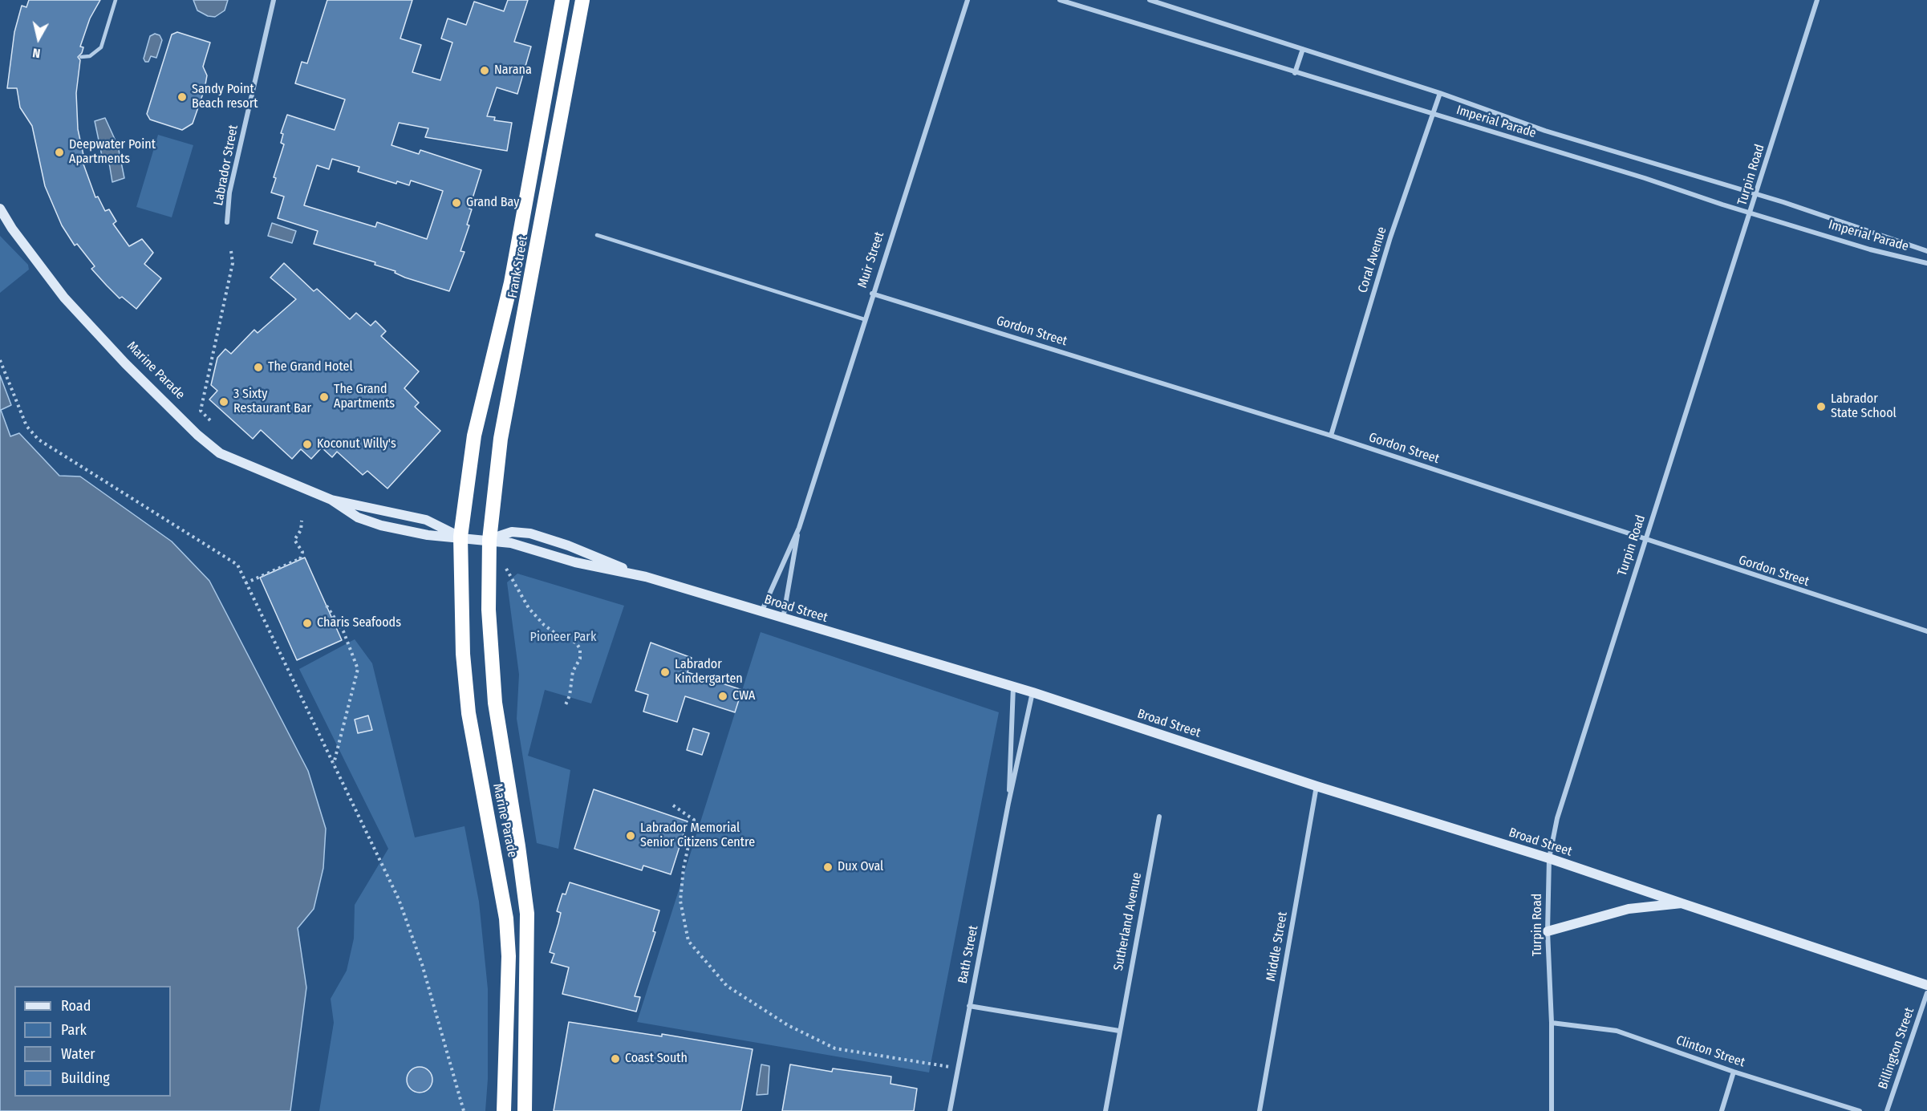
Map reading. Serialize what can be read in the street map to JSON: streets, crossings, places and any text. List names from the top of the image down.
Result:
{
  "streets": {
    "highway": ["Frank Street", "Marine Parade"],
    "street": [
      "Imperial Parade",
      "Labrador Street",
      "Turpin Road",
      "Muir Street",
      "Coral Avenue",
      "Gordon Street",
      "Broad Street",
      "Sutherland Avenue",
      "Middle Street",
      "Bath Street",
      "Billington Street",
      "Clinton Street"
    ]
  },
  "crossings": [
    ["Imperial Parade", "Turpin Road"],
    ["Imperial Parade", "Coral Avenue"],
    ["Turpin Road", "Gordon Street"],
    ["Turpin Road", "Broad Street"],
    ["Turpin Road", "Clinton Street"],
    ["Muir Street", "Gordon Street"],
    ["Muir Street", "Broad Street"],
    ["Coral Avenue", "Gordon Street"],
    ["Frank Street", "Marine Parade"],
    ["Frank Street", "Broad Street"],
    ["Marine Parade", "Broad Street"],
    ["Broad Street", "Middle Street"],
    ["Broad Street", "Bath Street"]
  ],
  "parks": ["Pioneer Park"],
  "places": [
    "Narana",
    "Sandy Point Beach resort",
    "Deepwater Point Apartments",
    "Grand Bay",
    "The Grand Hotel",
    "The Grand Apartments",
    "3 Sixty Restaurant Bar",
    "Labrador State School",
    "Koconut Willy's",
    "Charis Seafoods",
    "Labrador Kindergarten",
    "CWA",
    "Labrador Memorial Senior Citizens Centre",
    "Dux Oval",
    "Coast South"
  ],
  "legend": [
    "Road",
    "Park",
    "Water",
    "Building"
  ],
  "north": "bottom"
}
